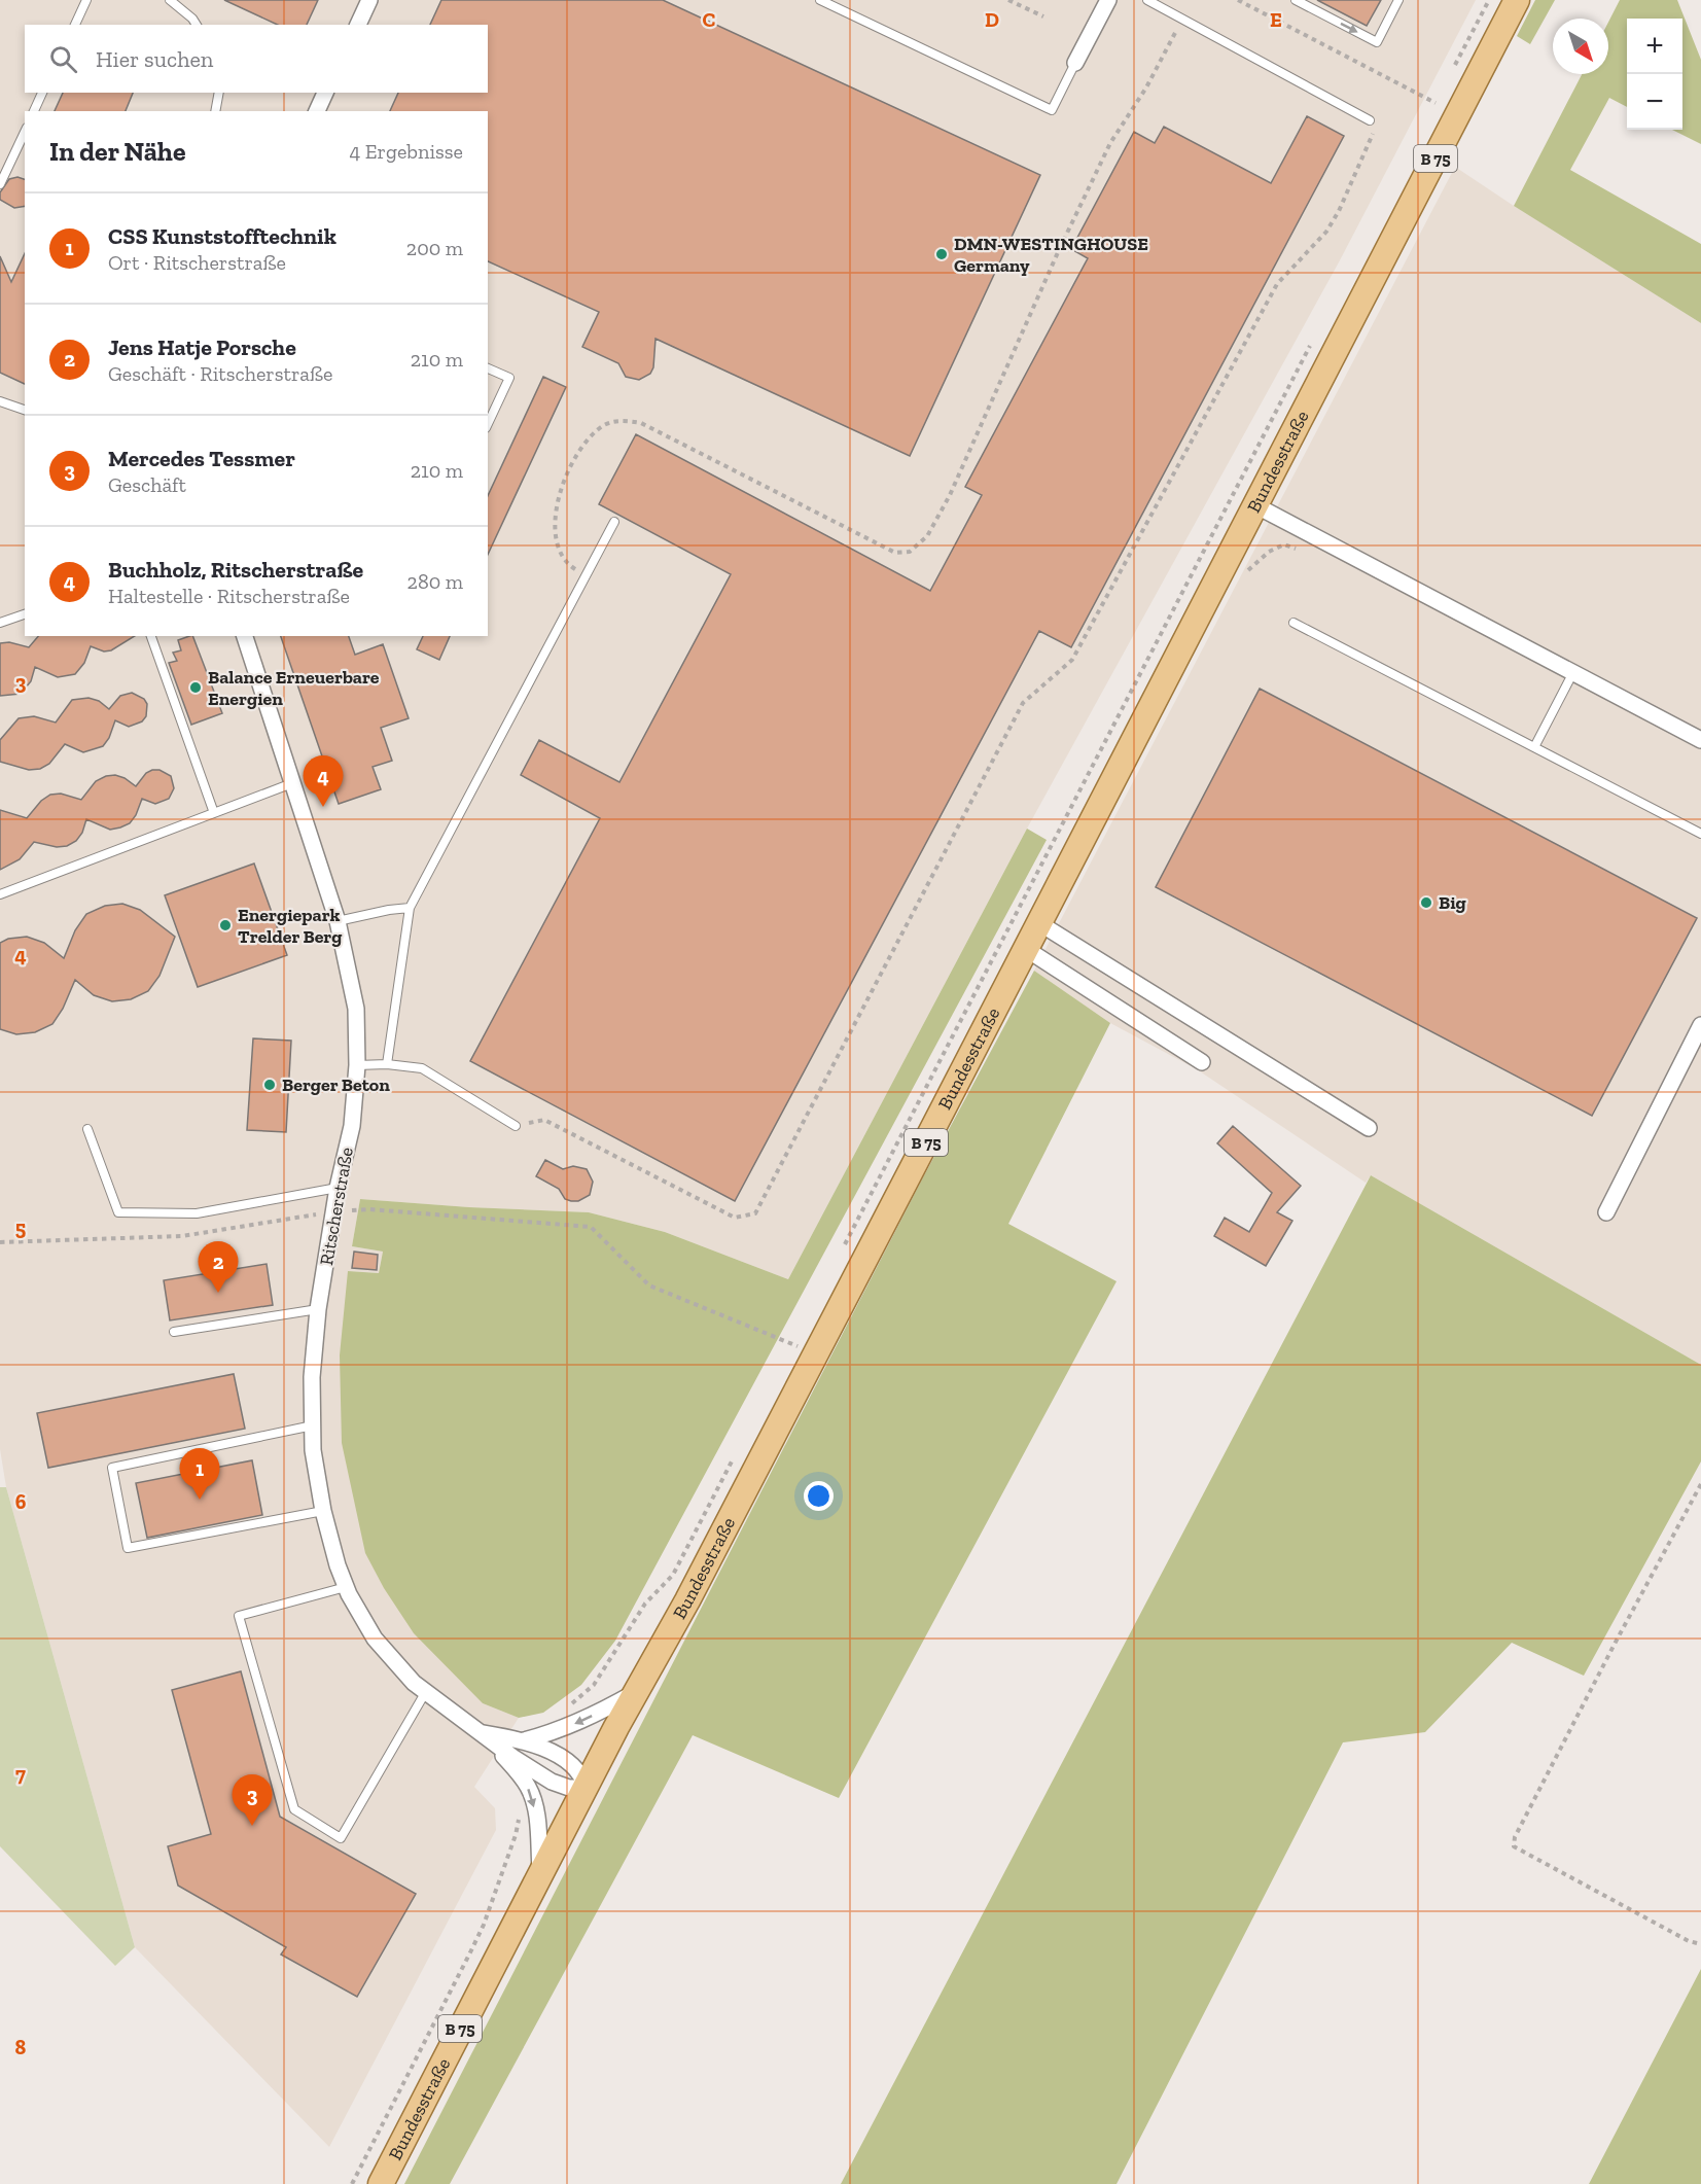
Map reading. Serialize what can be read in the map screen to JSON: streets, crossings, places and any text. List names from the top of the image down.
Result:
{
  "streets": {
    "main road": ["B 75", "Bundesstraße"],
    "street": ["Ritscherstraße"]
  },
  "crossings": [
    ["Bundesstraße", "Ritscherstraße"]
  ],
  "places": [
    "DMN-WESTINGHOUSE Germany",
    "Balance Erneuerbare Energien",
    "Big",
    "Energiepark Trelder Berg",
    "Berger Beton"
  ],
  "north": "bottom right",
  "page": {
    "map_buttons": ["+", "−"],
    "search": "Hier suchen",
    "heading": ["In der Nähe", "4 Ergebnisse"],
    "list": [
      {
        "mark": "1",
        "name": "CSS Kunststofftechnik",
        "note": "Ort · Ritscherstraße",
        "value": "200 m"
      },
      {
        "mark": "2",
        "name": "Jens Hatje Porsche",
        "note": "Geschäft · Ritscherstraße",
        "value": "210 m"
      },
      {
        "mark": "3",
        "name": "Mercedes Tessmer",
        "note": "Geschäft",
        "value": "210 m"
      },
      {
        "mark": "4",
        "name": "Buchholz, Ritscherstraße",
        "note": "Haltestelle · Ritscherstraße",
        "value": "280 m"
      }
    ],
    "pins": [
      "4",
      "2",
      "1",
      "3"
    ]
  },
  "grid": {
    "columns": ["C", "D", "E"],
    "rows": [
      "3",
      "4",
      "5",
      "6",
      "7",
      "8"
    ]
  }
}
